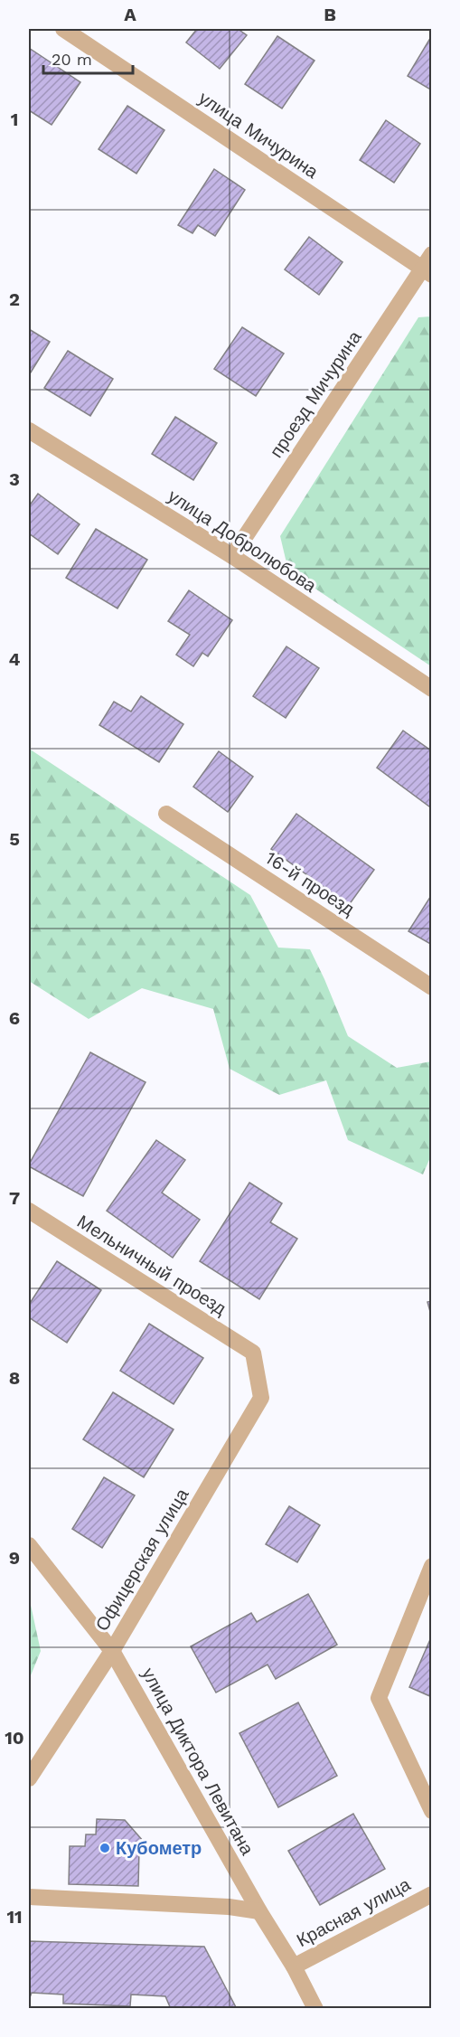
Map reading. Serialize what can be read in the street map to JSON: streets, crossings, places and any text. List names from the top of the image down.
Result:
{
  "streets": {
    "street": [
      "улица Мичурина",
      "проезд Мичурина",
      "улица Добролюбова",
      "16-й проезд",
      "Мельничный проезд",
      "Офицерская улица",
      "улица Диктора Левитана",
      "Красная улица"
    ]
  },
  "crossings": [
    ["улица Мичурина", "проезд Мичурина"],
    ["проезд Мичурина", "улица Добролюбова"],
    ["Мельничный проезд", "Офицерская улица"],
    ["Офицерская улица", "улица Диктора Левитана"],
    ["улица Диктора Левитана", "Красная улица"]
  ],
  "places": ["Кубометр"],
  "scale_bar": "20 m",
  "grid": {
    "columns": ["A", "B"],
    "rows": [
      "1",
      "2",
      "3",
      "4",
      "5",
      "6",
      "7",
      "8",
      "9",
      "10",
      "11"
    ]
  }
}
